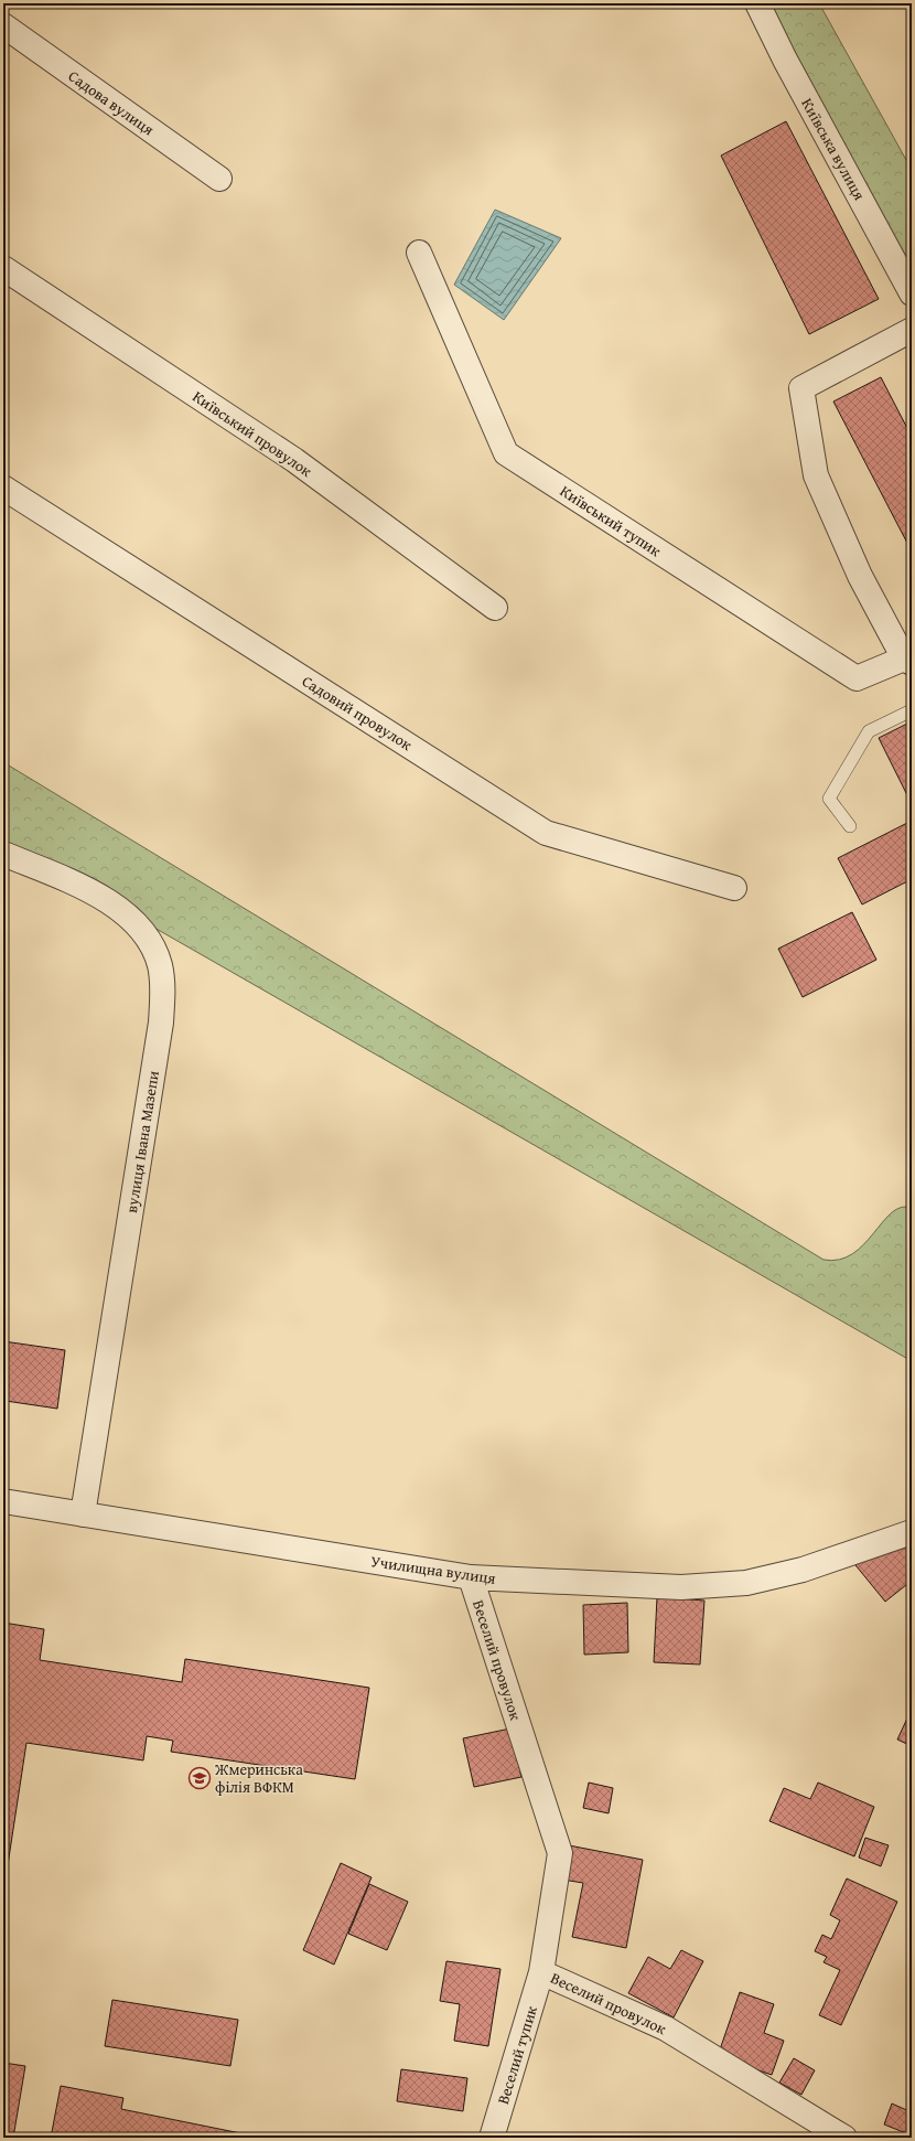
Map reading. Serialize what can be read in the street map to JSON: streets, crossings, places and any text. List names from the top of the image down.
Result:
{
  "streets": {
    "street": [
      "Садова вулиця",
      "Київська вулиця",
      "Київський провулок",
      "Київський тупик",
      "Садовий провулок",
      "вулиця Івана Мазепи",
      "Училищна вулиця",
      "Веселий провулок",
      "Веселий тупик"
    ]
  },
  "crossings": [
    ["вулиця Івана Мазепи", "Училищна вулиця"],
    ["Училищна вулиця", "Веселий провулок"],
    ["Веселий провулок", "Веселий тупик"]
  ],
  "places": {
    "school or university": ["Жмеринська філія ВФКМ"]
  }
}
